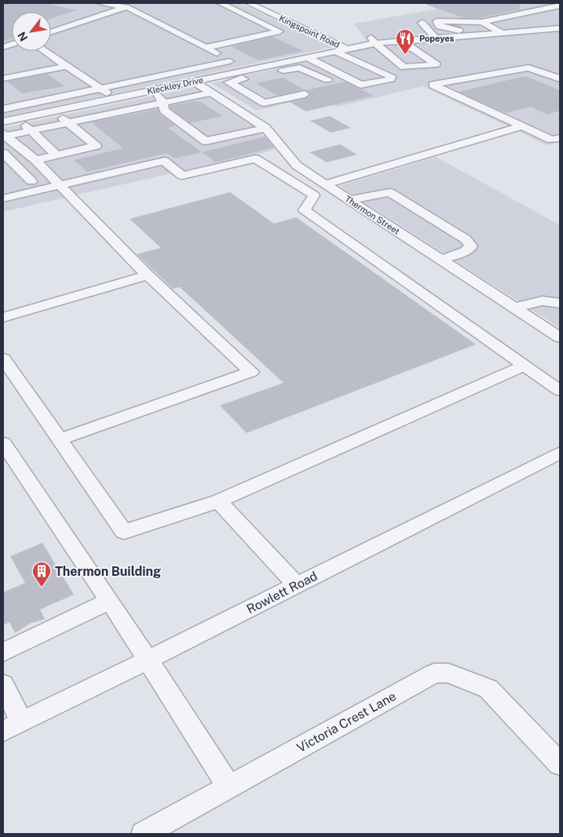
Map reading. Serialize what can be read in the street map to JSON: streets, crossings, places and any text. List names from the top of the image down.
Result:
{
  "streets": {
    "street": [
      "Kingspoint Road",
      "Kleckley Drive",
      "Thermon Street",
      "Rowlett Road",
      "Victoria Crest Lane"
    ]
  },
  "crossings": [
    ["Kleckley Drive", "Thermon Street"]
  ],
  "places": {
    "restaurant": ["Popeyes"],
    "building": ["Thermon Building"]
  },
  "north": "bottom left"
}
